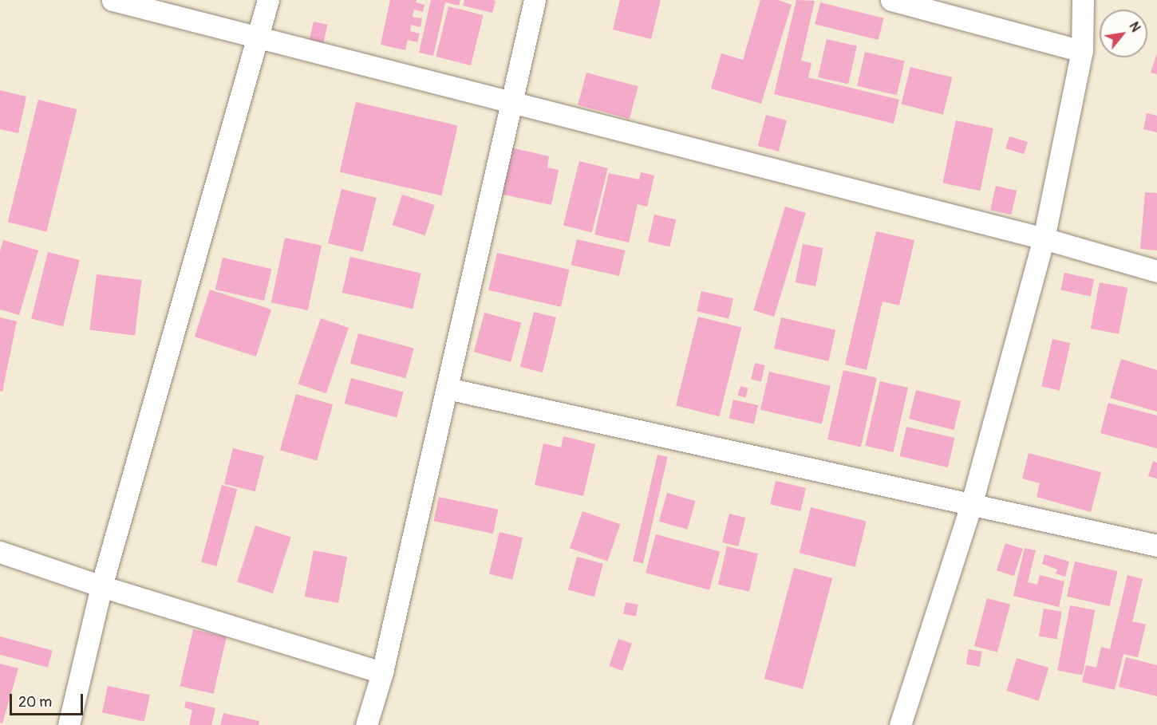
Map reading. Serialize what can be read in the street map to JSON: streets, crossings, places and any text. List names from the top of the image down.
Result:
{
  "scale_bar": "20 m",
  "north": "top right"
}
